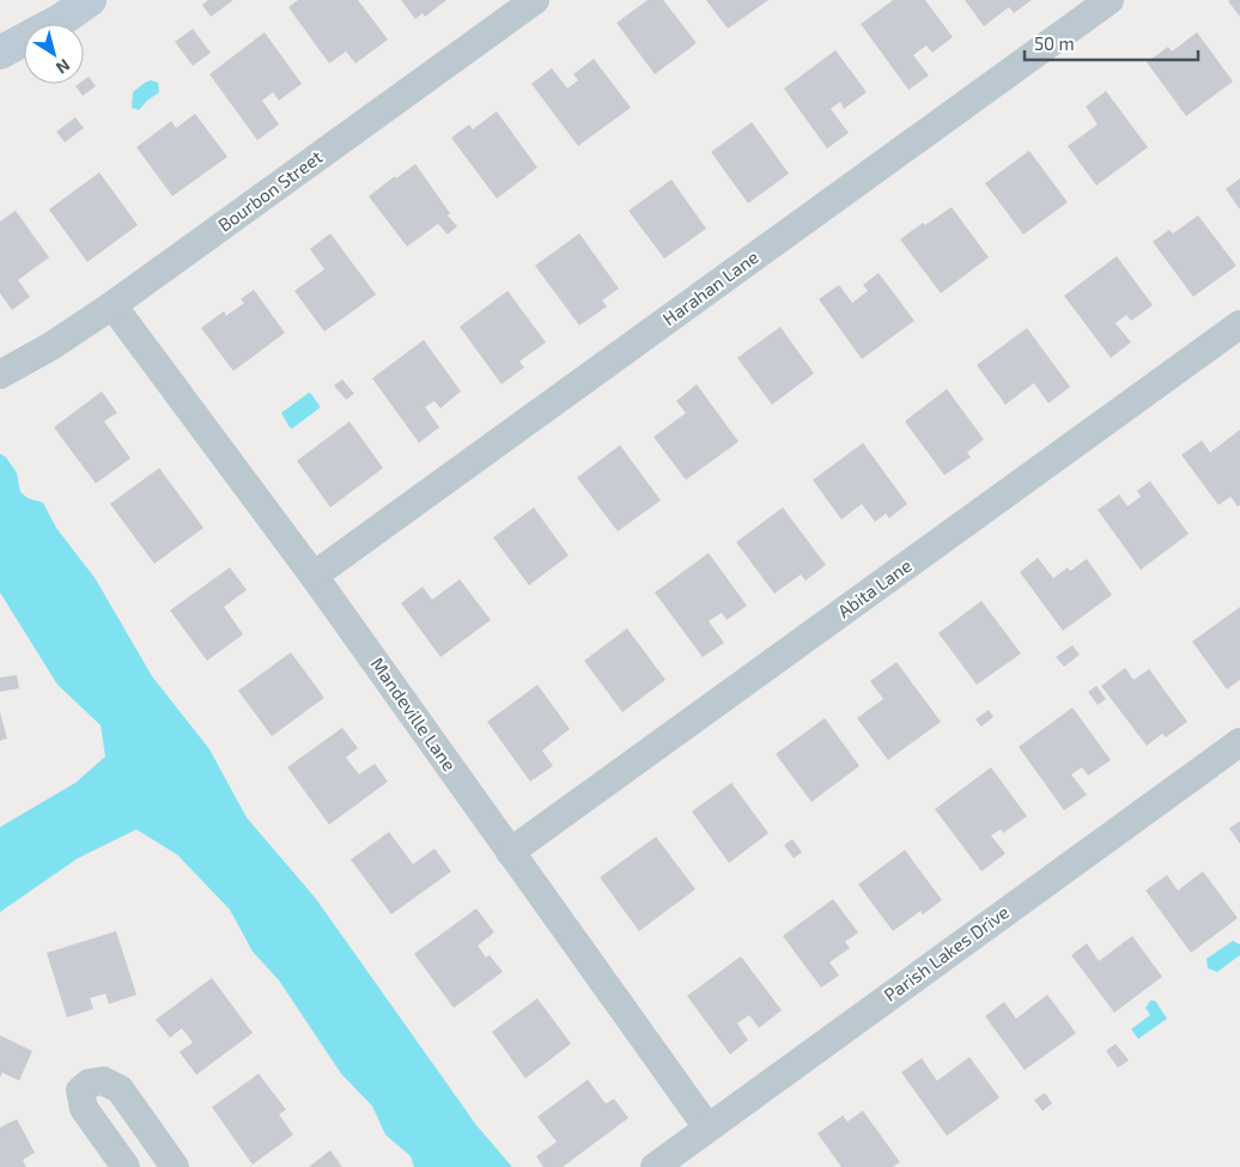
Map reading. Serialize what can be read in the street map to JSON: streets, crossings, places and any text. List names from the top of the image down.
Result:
{
  "streets": {
    "street": [
      "Bourbon Street",
      "Harahan Lane",
      "Abita Lane",
      "Mandeville Lane",
      "Parish Lakes Drive"
    ]
  },
  "crossings": [
    ["Bourbon Street", "Mandeville Lane"],
    ["Harahan Lane", "Mandeville Lane"],
    ["Abita Lane", "Mandeville Lane"],
    ["Mandeville Lane", "Parish Lakes Drive"]
  ],
  "scale_bar": "50 m",
  "north": "bottom right"
}
